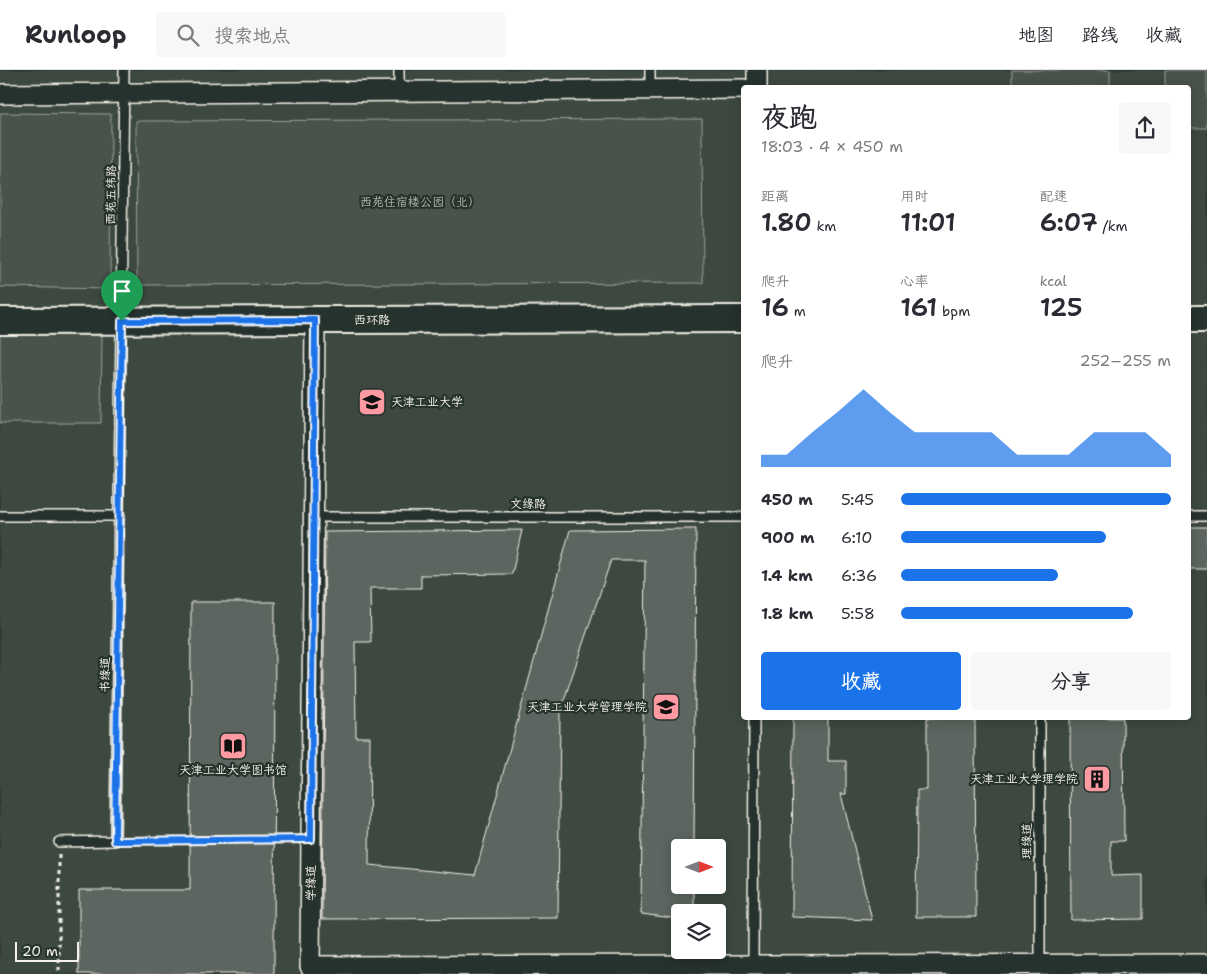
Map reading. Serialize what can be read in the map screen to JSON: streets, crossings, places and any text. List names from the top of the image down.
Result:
{
  "streets": {
    "street": ["西环路", "学缘道"],
    "lane": [
      "西苑五纬路",
      "文缘路",
      "书缘道",
      "理缘道"
    ]
  },
  "crossings": [
    ["西苑五纬路", "西环路"],
    ["西苑五纬路", "书缘道"],
    ["西环路", "书缘道"],
    ["西环路", "学缘道"],
    ["文缘路", "学缘道"]
  ],
  "parks": ["西苑住宿楼公园（北）"],
  "places": {
    "school or university": ["天津工业大学", "天津工业大学管理学院"],
    "library": ["天津工业大学图书馆"],
    "building": ["天津工业大学理学院"]
  },
  "scale_bar": "20 m",
  "north": "right",
  "page": {
    "header": "Runloop",
    "search": "搜索地点",
    "nav": ["地图", "路线", "收藏"],
    "heading": ["夜跑", "18:03 · 4 × 450 m"],
    "stats": [
      ["距离", "1.80 km"],
      ["用时", "11:01"],
      ["配速", "6:07 /km"],
      ["爬升", "16 m"],
      ["心率", "161 bpm"],
      ["kcal", "125"]
    ],
    "chart": ["爬升", "252–255 m"],
    "list": [
      {
        "name": "450 m",
        "note": "5:45"
      },
      {
        "name": "900 m",
        "note": "6:10"
      },
      {
        "name": "1.4 km",
        "note": "6:36"
      },
      {
        "name": "1.8 km",
        "note": "5:58"
      }
    ],
    "buttons": ["收藏", "分享"],
    "scale": "20 m"
  }
}
